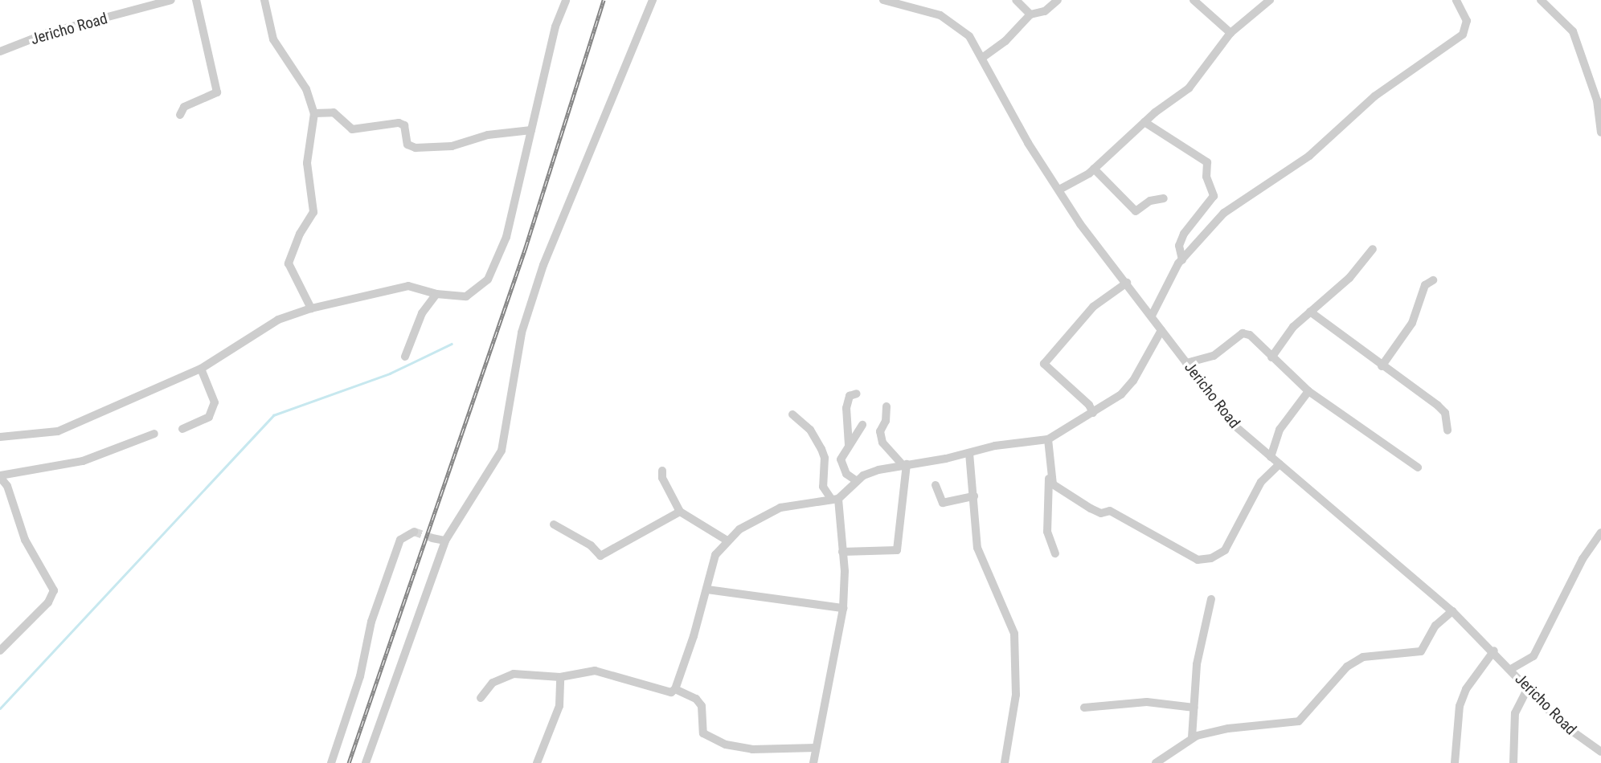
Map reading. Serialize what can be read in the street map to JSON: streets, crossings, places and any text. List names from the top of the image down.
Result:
{
  "streets": {
    "street": ["Jericho Road"]
  }
}
